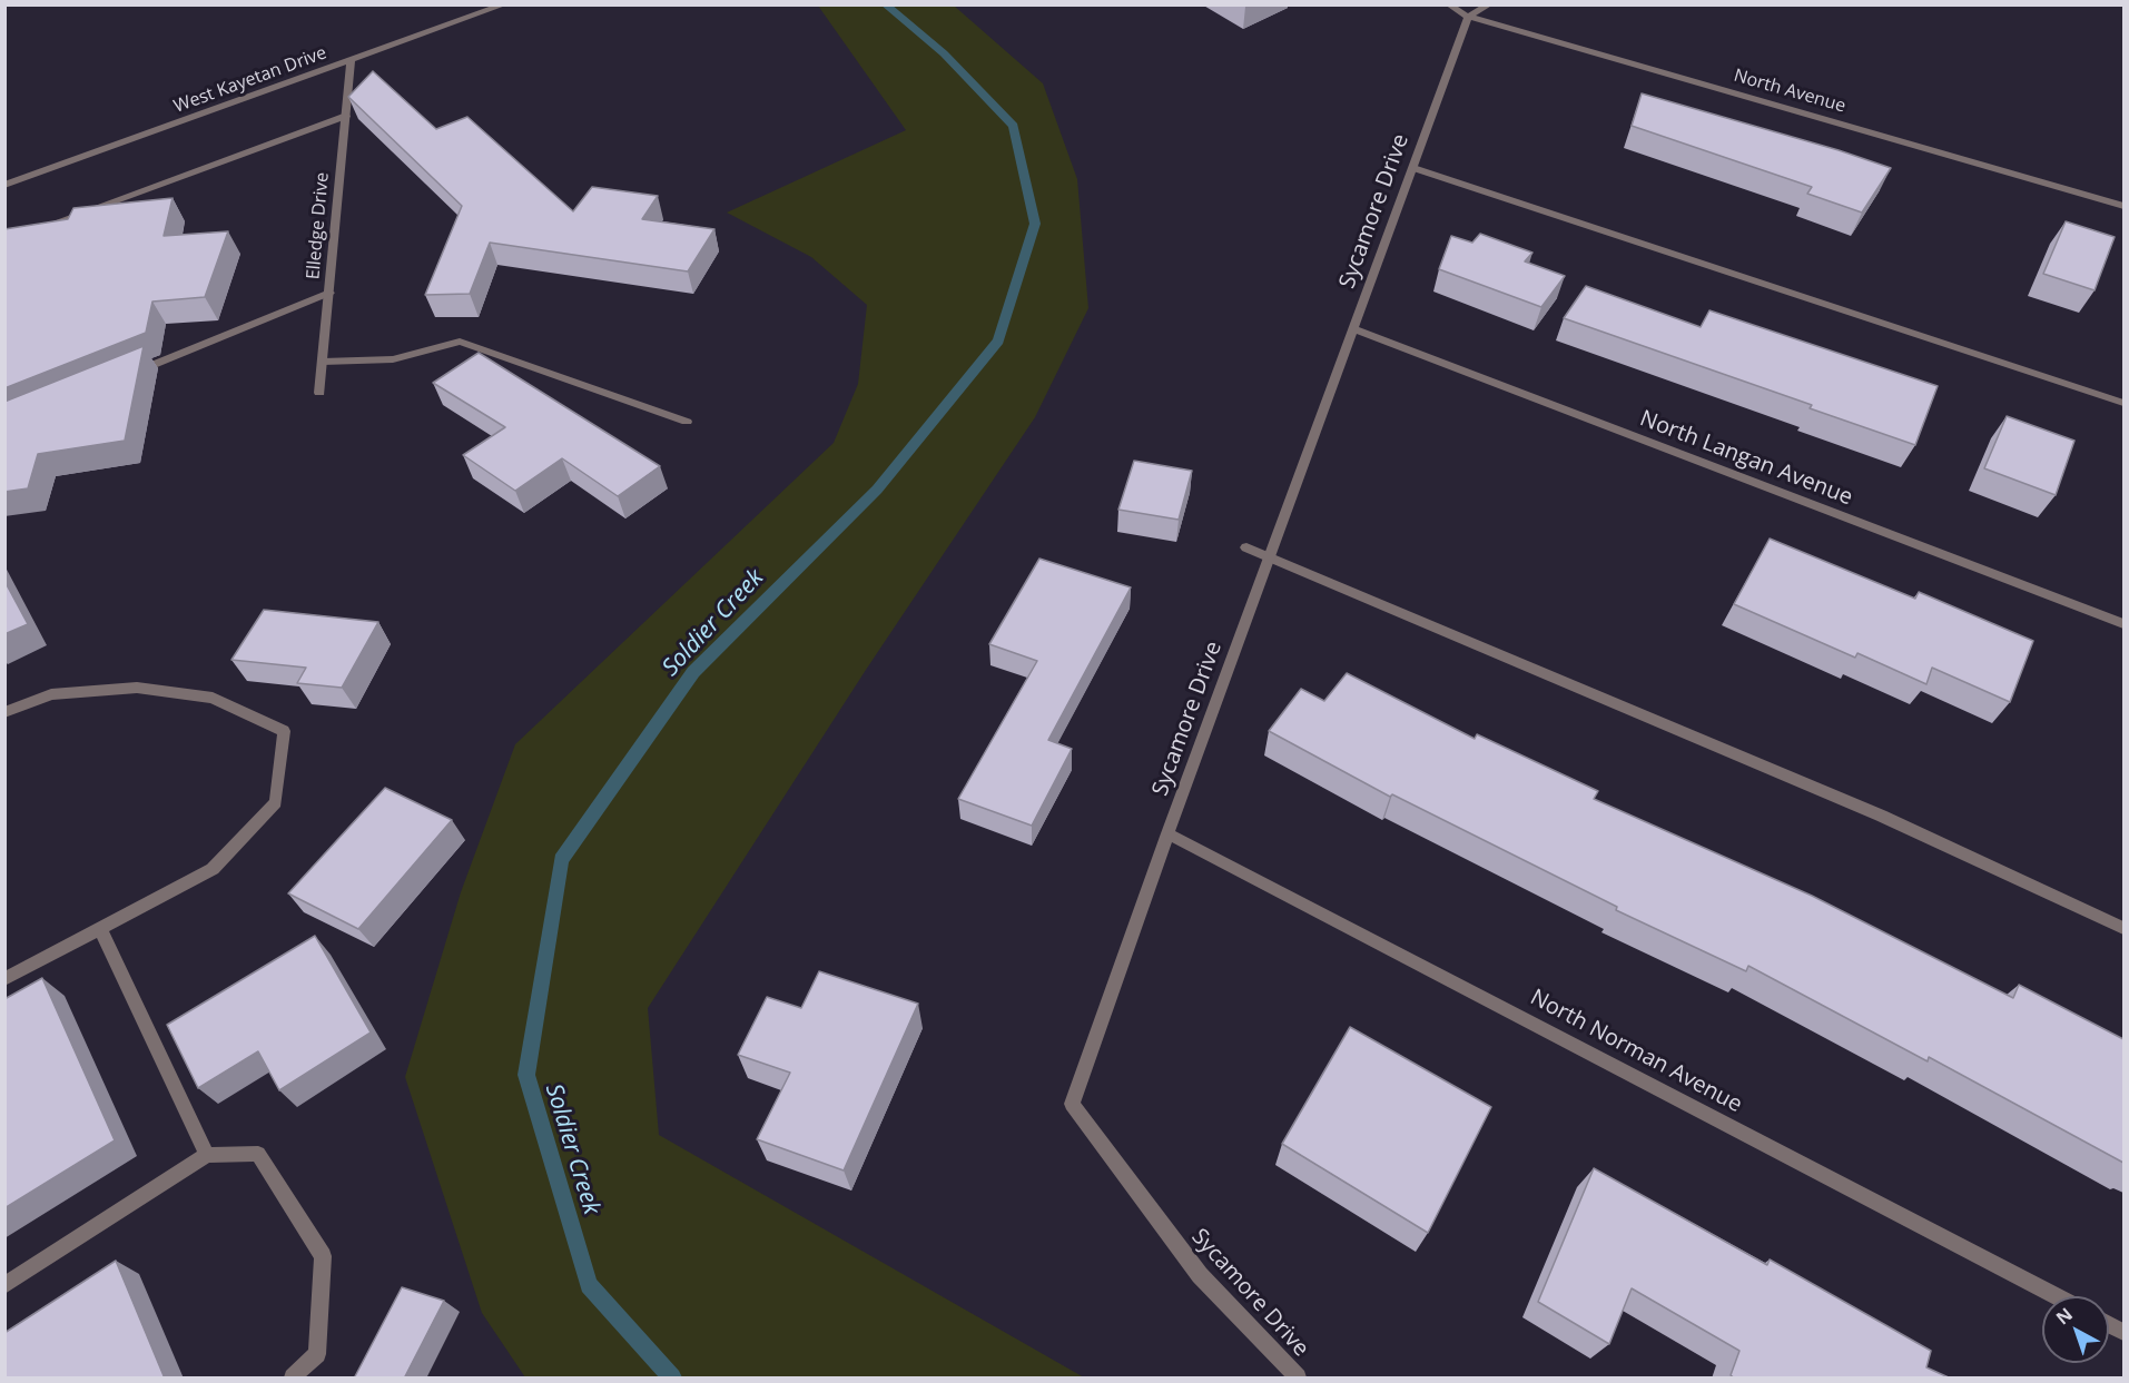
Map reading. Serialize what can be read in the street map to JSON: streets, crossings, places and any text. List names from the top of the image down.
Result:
{
  "streets": {
    "street": [
      "West Kayetan Drive",
      "North Avenue",
      "Sycamore Drive",
      "Elledge Drive",
      "North Langan Avenue",
      "North Norman Avenue"
    ]
  },
  "crossings": [
    ["West Kayetan Drive", "Elledge Drive"],
    ["North Avenue", "Sycamore Drive"],
    ["Sycamore Drive", "North Langan Avenue"],
    ["Sycamore Drive", "North Norman Avenue"]
  ],
  "water": ["Soldier Creek"],
  "north": "top left"
}
